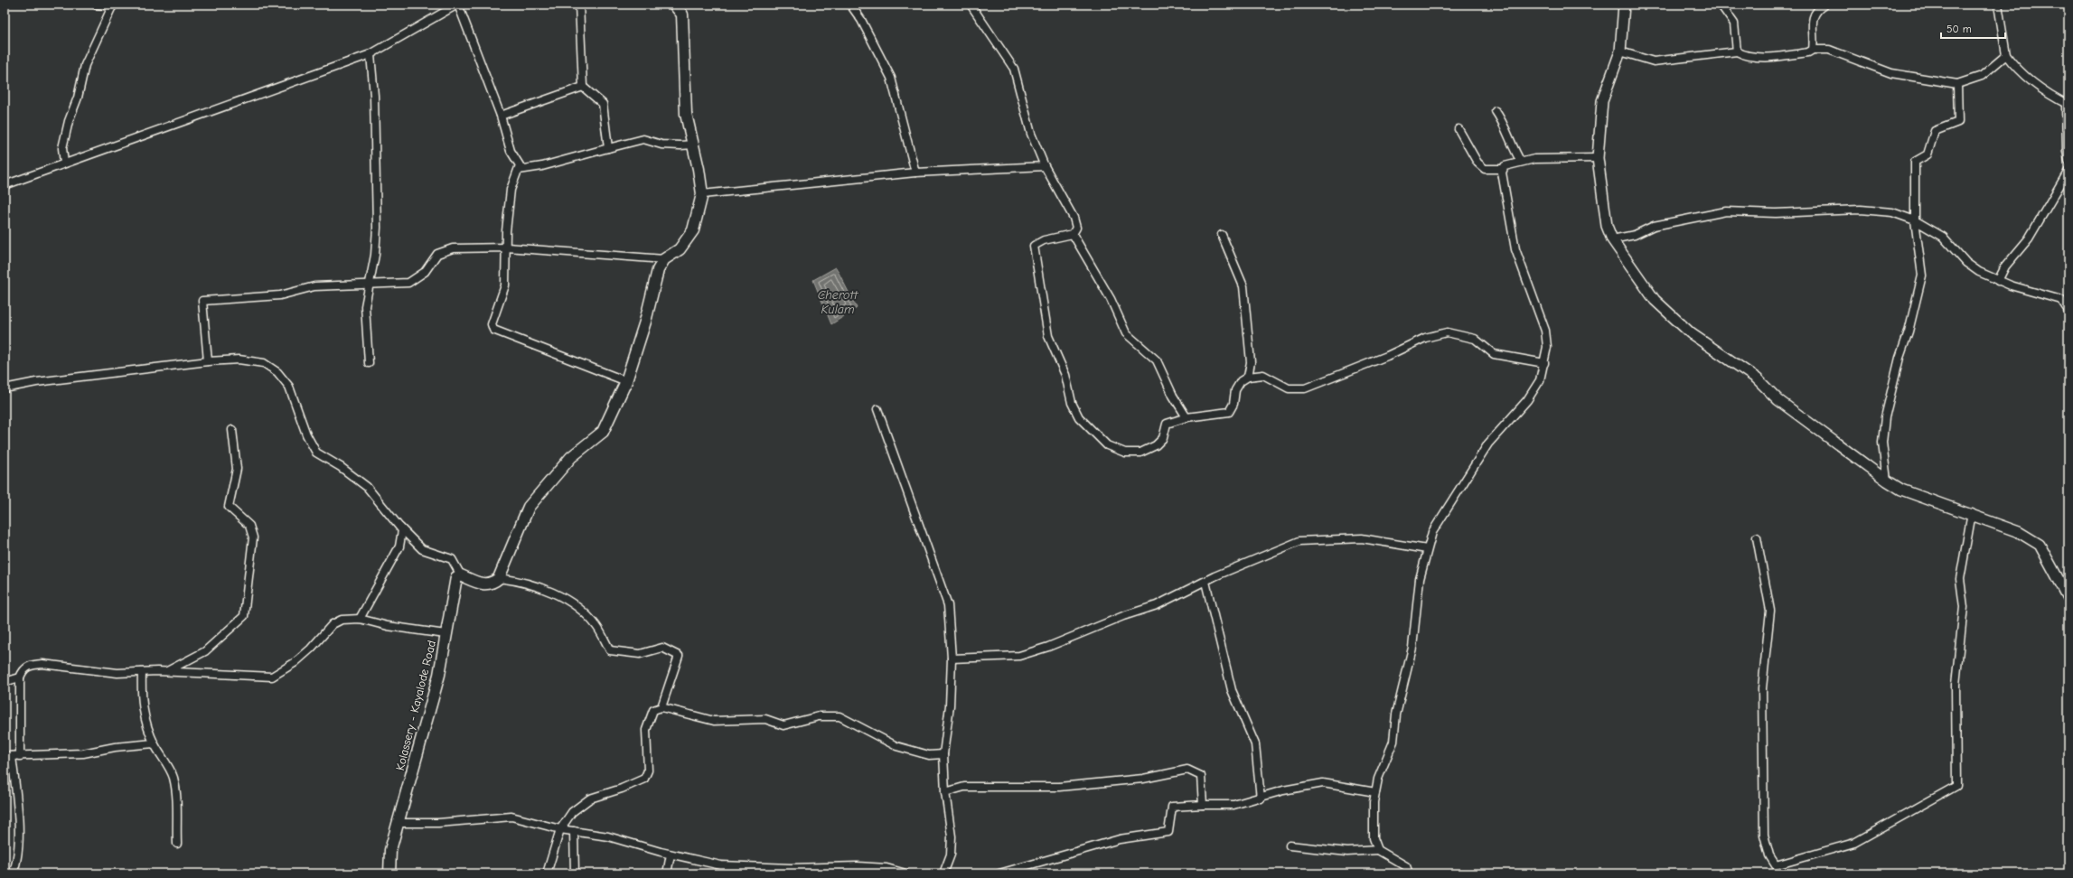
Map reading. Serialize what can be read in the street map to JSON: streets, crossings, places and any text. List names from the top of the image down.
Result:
{
  "streets": {
    "main road": ["Kolassery - Kayalode Road"]
  },
  "water": ["Cherott Kulam"],
  "scale_bar": "50 m"
}
